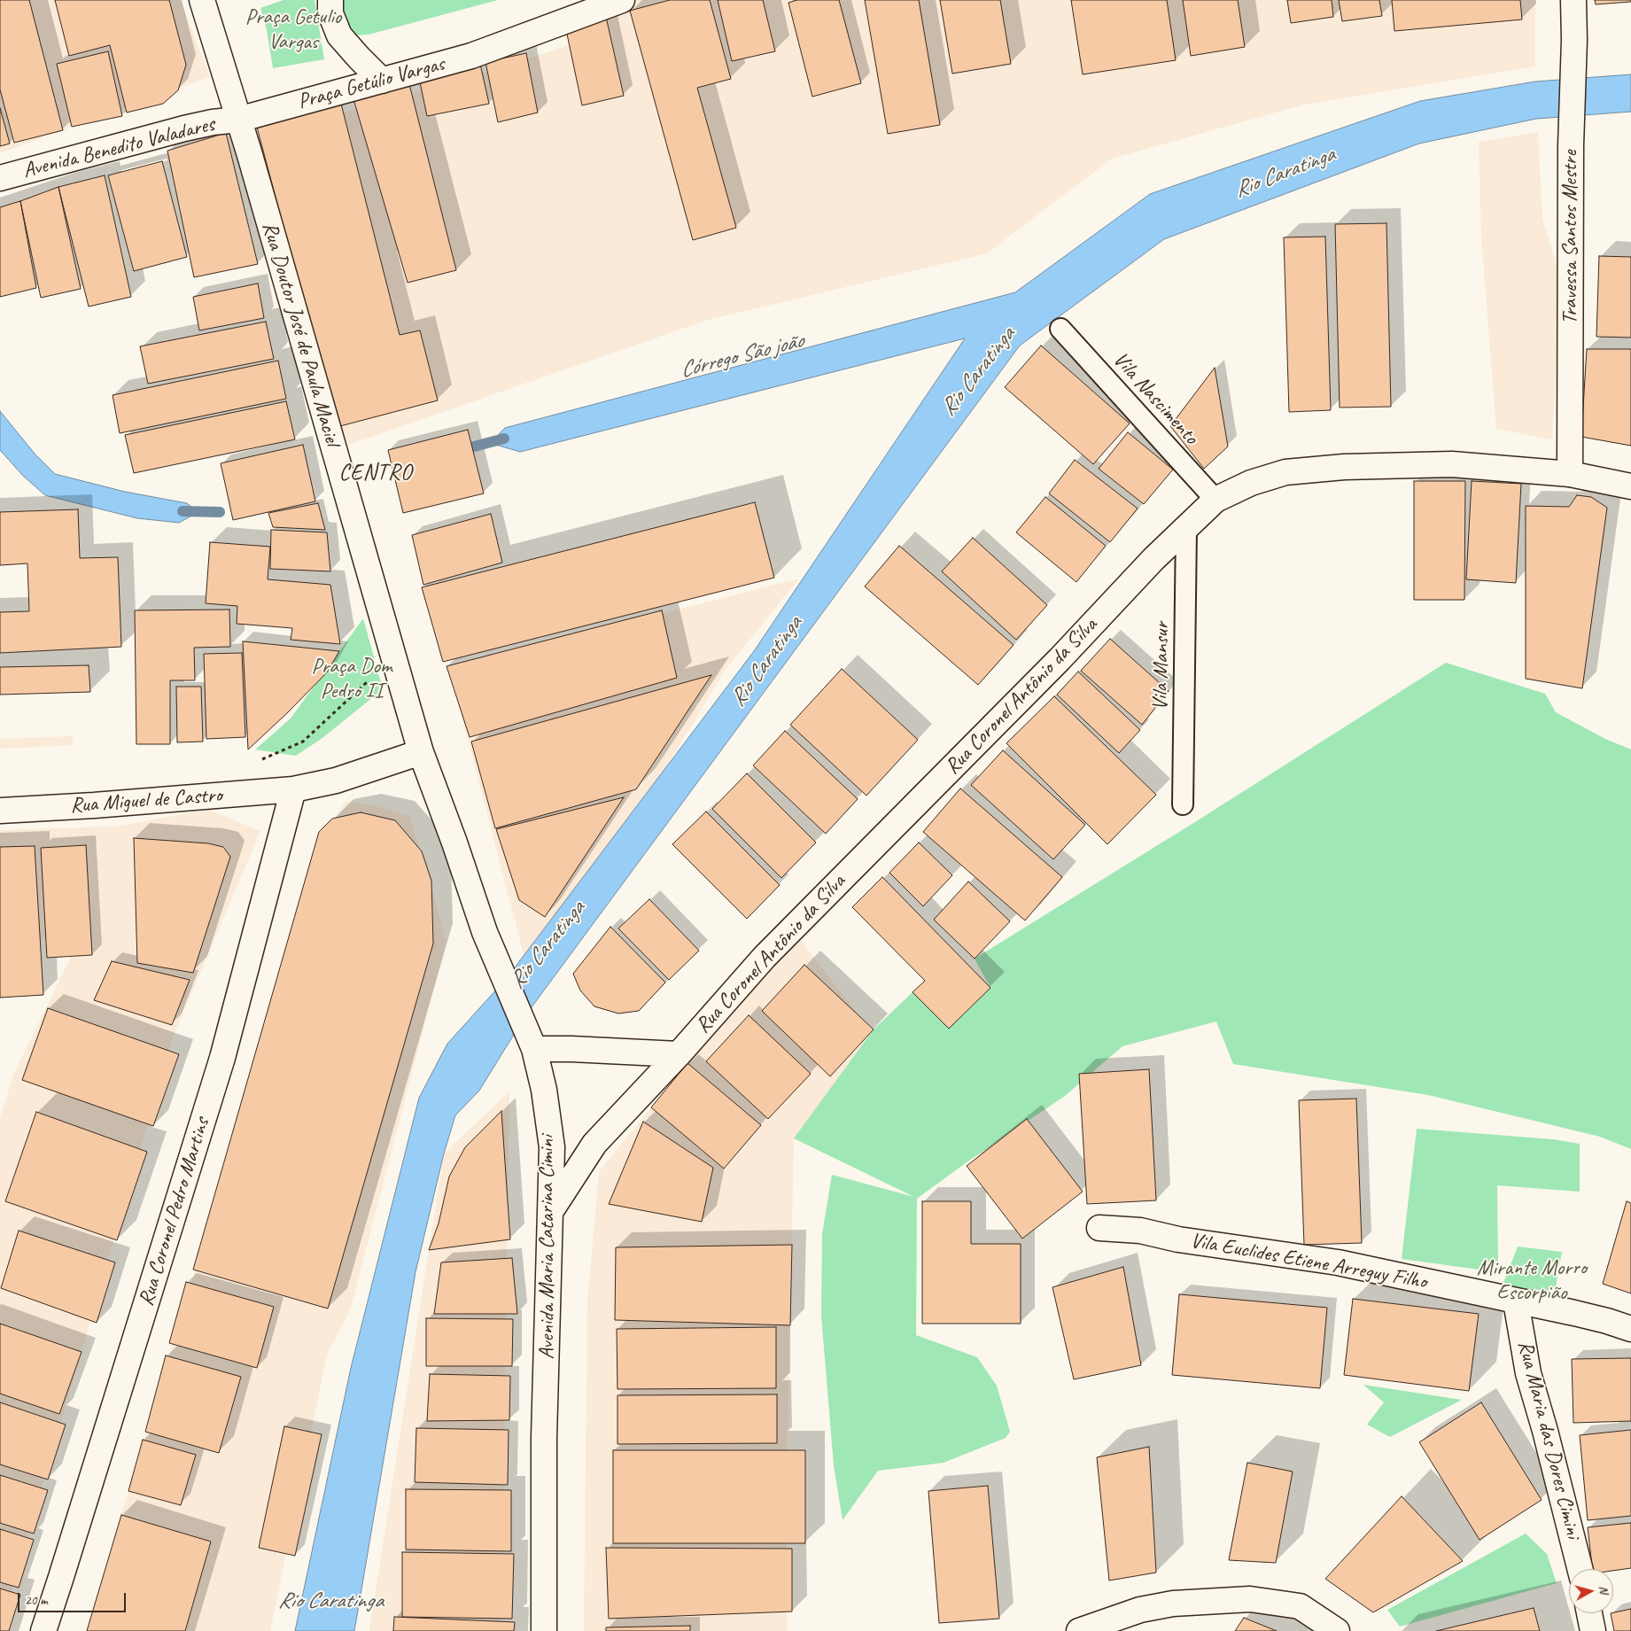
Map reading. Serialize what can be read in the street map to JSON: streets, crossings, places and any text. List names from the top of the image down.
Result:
{
  "streets": {
    "main road": [
      "Praça Getúlio Vargas",
      "Avenida Benedito Valadares",
      "Travessa Santos Mestre",
      "Rua Doutor José de Paula Maciel",
      "Rua Coronel Antônio da Silva",
      "Rua Miguel de Castro",
      "Rua Coronel Pedro Martins",
      "Avenida Maria Catarina Cimini",
      "Vila Euclides Etiene Arreguy Filho",
      "Rua Maria das Dores Cimini"
    ],
    "lane": ["Vila Nascimento", "Vila Mansur"]
  },
  "crossings": [
    ["Praça Getúlio Vargas", "Avenida Benedito Valadares"],
    ["Praça Getúlio Vargas", "Rua Doutor José de Paula Maciel"],
    ["Avenida Benedito Valadares", "Rua Doutor José de Paula Maciel"],
    ["Travessa Santos Mestre", "Rua Coronel Antônio da Silva"],
    ["Rua Doutor José de Paula Maciel", "Rua Miguel de Castro"],
    ["Rua Doutor José de Paula Maciel", "Avenida Maria Catarina Cimini"],
    ["Vila Nascimento", "Rua Coronel Antônio da Silva"],
    ["Vila Mansur", "Rua Coronel Antônio da Silva"],
    ["Rua Coronel Antônio da Silva", "Avenida Maria Catarina Cimini"],
    ["Rua Miguel de Castro", "Rua Coronel Pedro Martins"],
    ["Rua Miguel de Castro", "Avenida Maria Catarina Cimini"],
    ["Vila Euclides Etiene Arreguy Filho", "Rua Maria das Dores Cimini"]
  ],
  "districts": ["CENTRO"],
  "water": ["Rio Caratinga", "Córrego São joão"],
  "parks": ["Praça Getulio Vargas", "Praça Dom Pedro II", "Mirante Morro Escorpião"],
  "scale_bar": "20 m",
  "north": "right"
}
